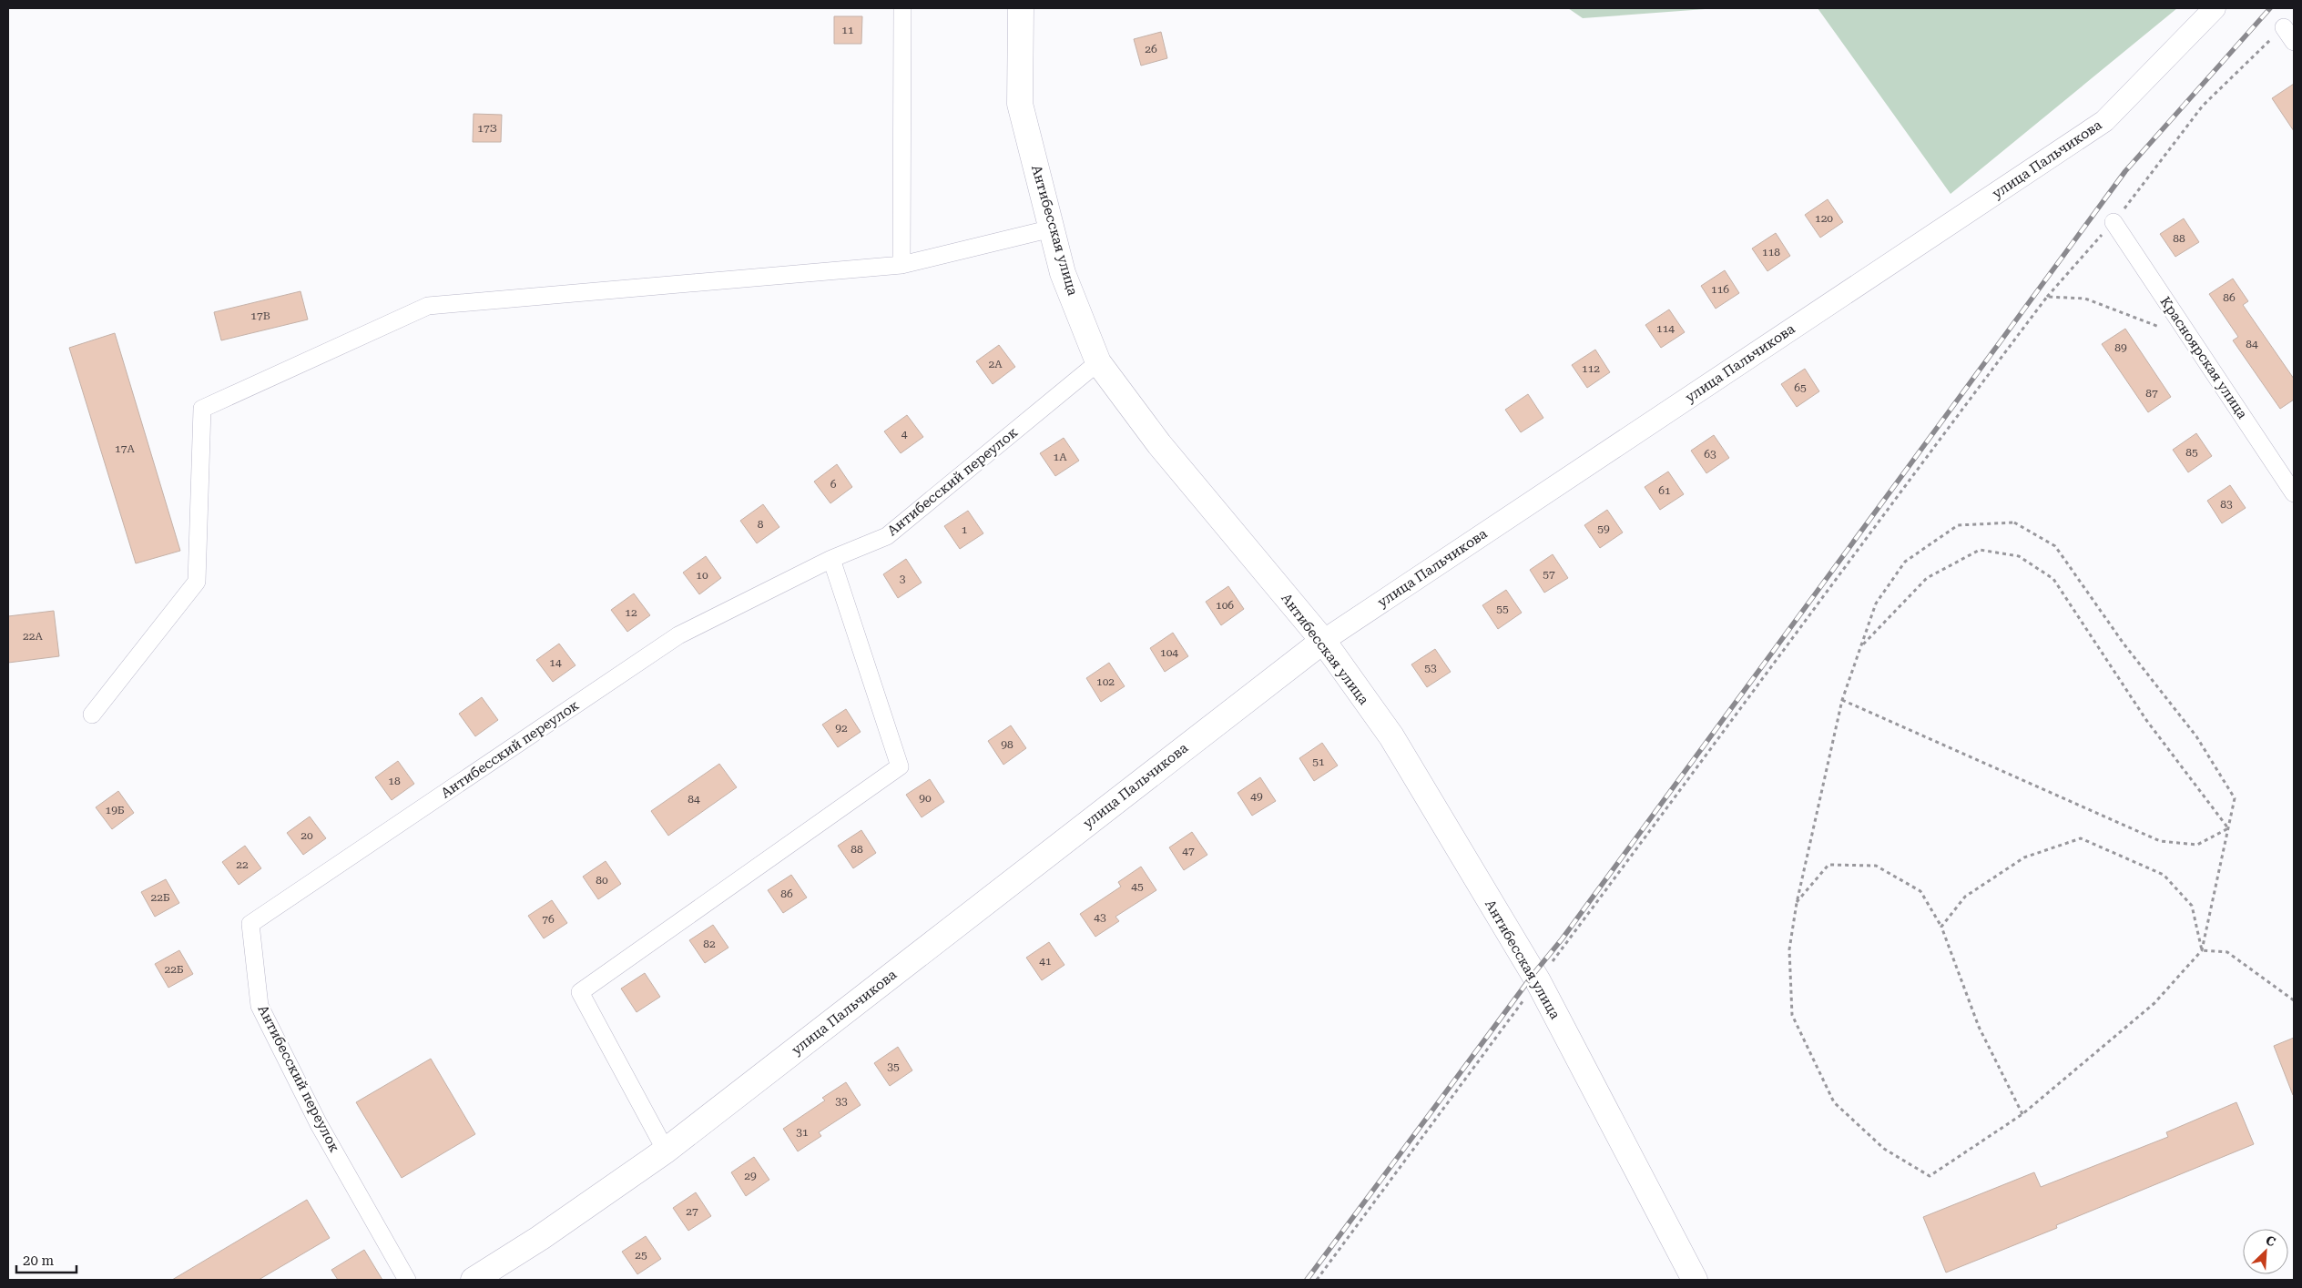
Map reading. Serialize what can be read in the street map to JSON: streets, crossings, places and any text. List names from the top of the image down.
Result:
{
  "streets": {
    "main road": ["улица Пальчикова", "Антибесская улица"],
    "street": ["Красноярская улица", "Антибесский переулок"]
  },
  "crossings": [
    ["улица Пальчикова", "Антибесская улица"],
    ["Антибесская улица", "Антибесский переулок"]
  ],
  "house_numbers": [
    "11",
    "26",
    "17З",
    "120",
    "88",
    "118",
    "116",
    "86",
    "17В",
    "114",
    "84",
    "89",
    "2А",
    "112",
    "65",
    "87",
    "4",
    "17А",
    "85",
    "63",
    "1А",
    "6",
    "61",
    "83",
    "8",
    "59",
    "1",
    "57",
    "10",
    "3",
    "106",
    "55",
    "12",
    "22А",
    "104",
    "14",
    "53",
    "102",
    "92",
    "98",
    "51",
    "18",
    "49",
    "90",
    "84",
    "19Б",
    "20",
    "88",
    "47",
    "22",
    "80",
    "45",
    "86",
    "22Б",
    "43",
    "76",
    "82",
    "41",
    "22Б",
    "35",
    "33",
    "31",
    "29",
    "27",
    "25"
  ],
  "scale_bar": "20 m",
  "north": "top right"
}
